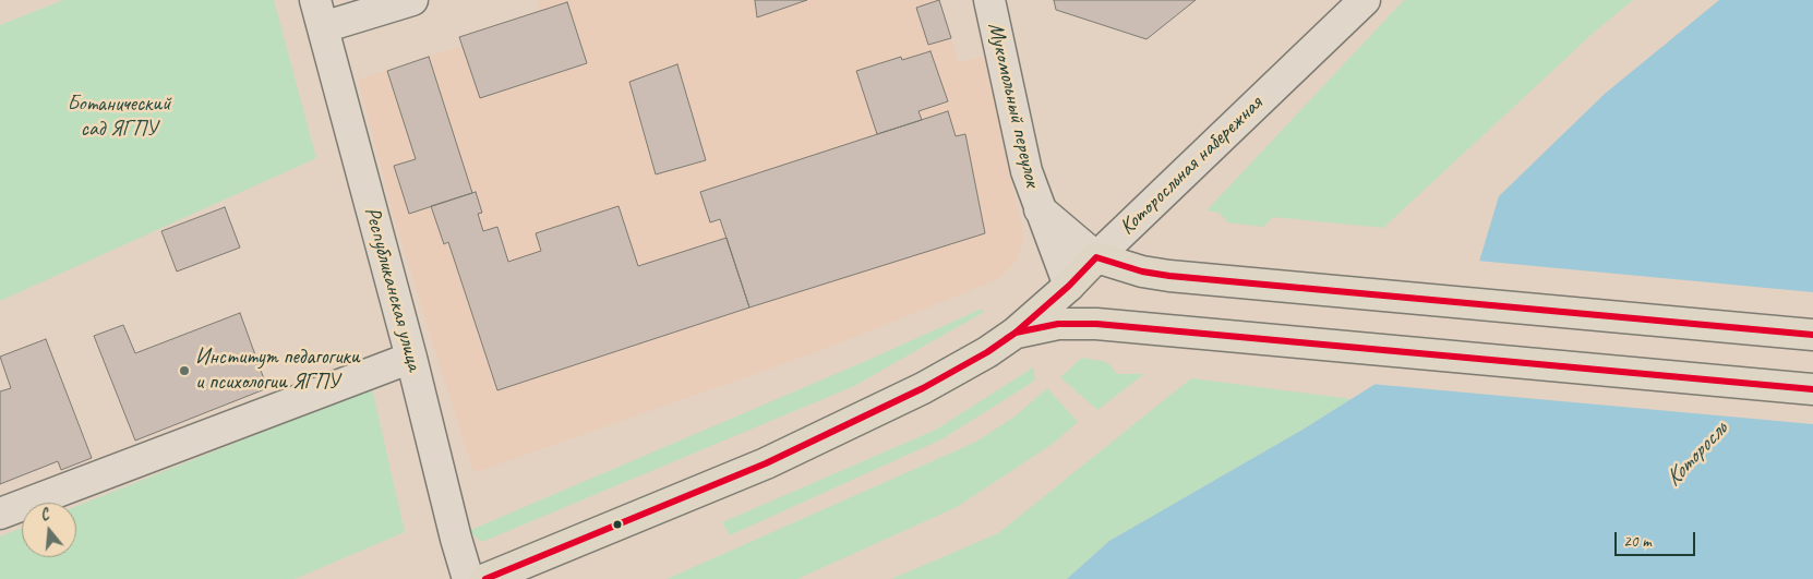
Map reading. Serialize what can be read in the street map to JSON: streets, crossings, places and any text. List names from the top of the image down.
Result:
{
  "streets": {
    "main road": ["Которосльная набережная"],
    "street": ["Мукомольный переулок", "Республиканская улица"]
  },
  "crossings": [
    ["Мукомольный переулок", "Которосльная набережная"]
  ],
  "water": ["Которосль"],
  "parks": ["Ботанический сад ЯГПУ"],
  "places": ["Институт педагогики и психологии ЯГПУ"],
  "scale_bar": "20 m",
  "north": "top"
}
